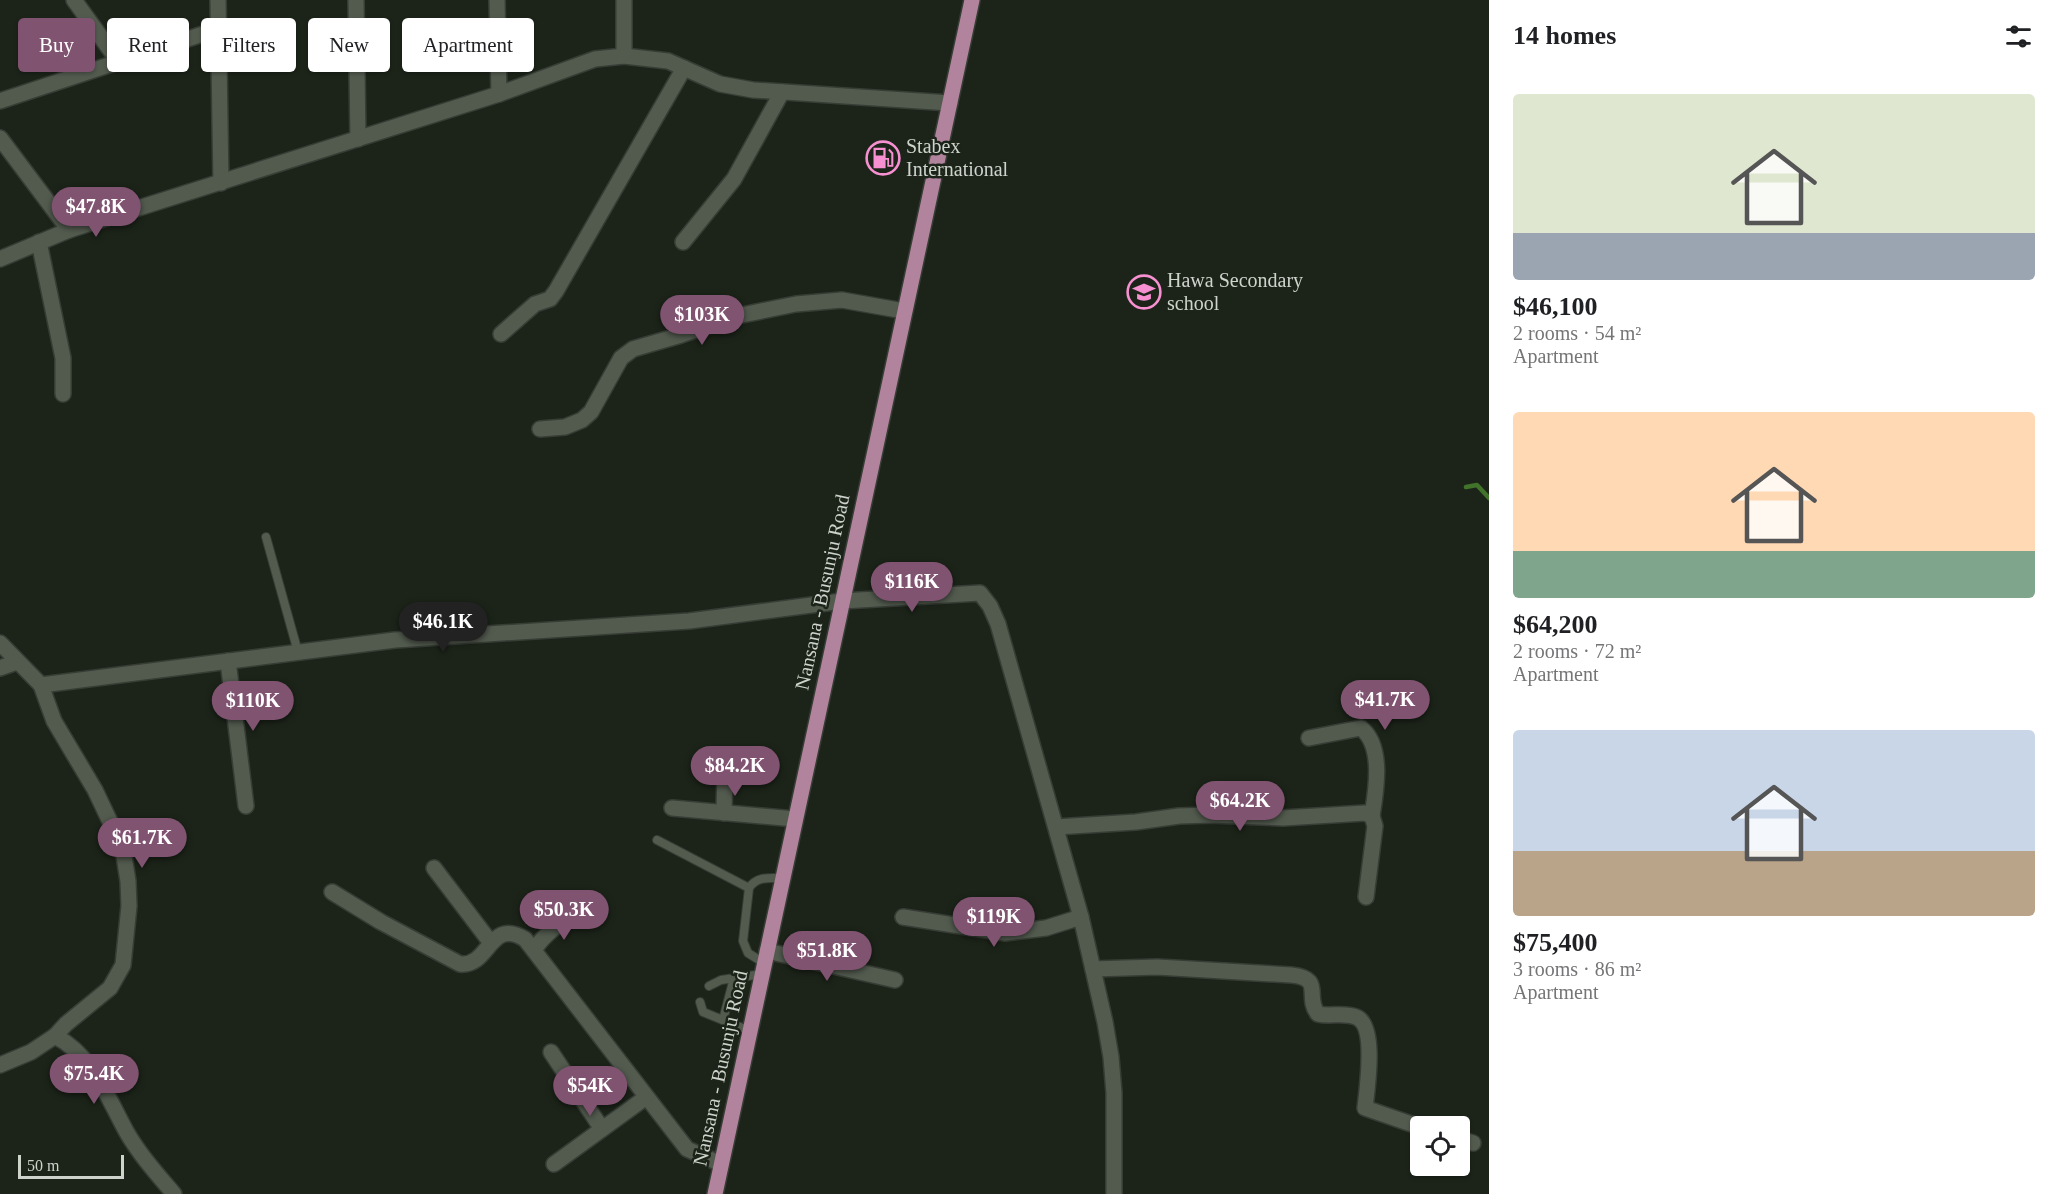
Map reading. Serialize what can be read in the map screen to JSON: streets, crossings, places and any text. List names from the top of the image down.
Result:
{
  "streets": {
    "main road": ["Nansana - Busunju Road"]
  },
  "places": {
    "fuel station": ["Stabex International"],
    "school or university": ["Hawa Secondary school"]
  },
  "scale_bar": "50 m",
  "page": {
    "heading": "14 homes",
    "chip": [
      "Buy",
      "Rent",
      "Filters",
      "New",
      "Apartment"
    ],
    "list": [
      {
        "name": "$46,100",
        "note": "2 rooms · 54 m² · Apartment"
      },
      {
        "name": "$64,200",
        "note": "2 rooms · 72 m² · Apartment"
      },
      {
        "name": "$75,400",
        "note": "3 rooms · 86 m² · Apartment"
      }
    ],
    "price": [
      "$47.8K",
      "$103K",
      "$116K",
      "$46.1K",
      "$41.7K",
      "$110K",
      "$84.2K",
      "$64.2K",
      "$61.7K",
      "$50.3K",
      "$119K",
      "$51.8K",
      "$75.4K",
      "$54K"
    ],
    "scale": "50 m"
  }
}
